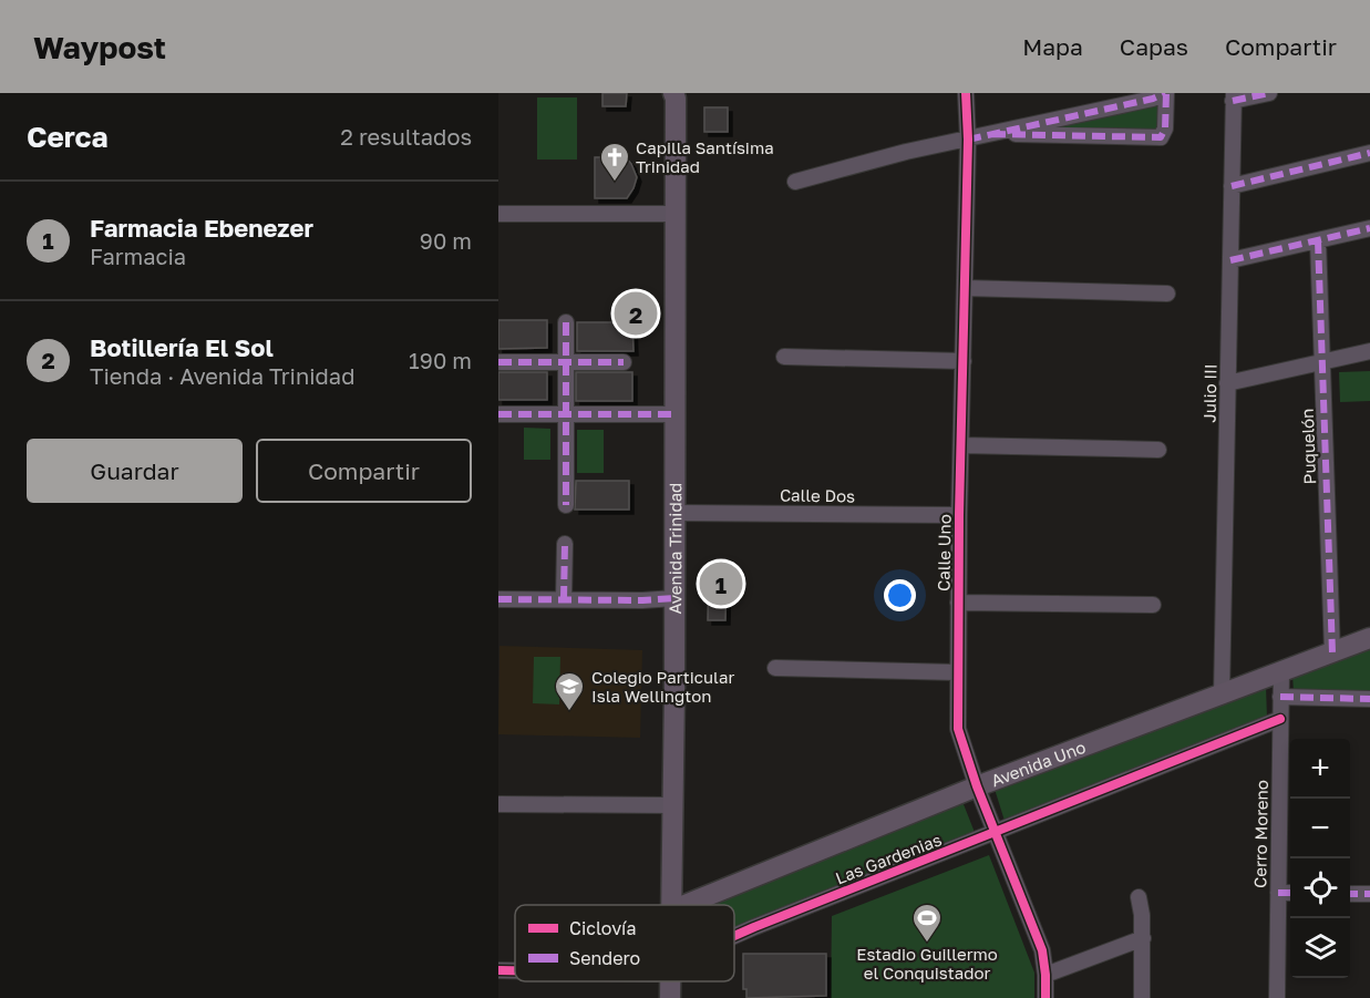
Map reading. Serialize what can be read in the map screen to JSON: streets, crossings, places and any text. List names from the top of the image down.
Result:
{
  "streets": {
    "main road": ["Avenida Trinidad", "Avenida Uno"],
    "street": [
      "Julio III",
      "Puquelón",
      "Calle Dos",
      "Calle Uno",
      "Cerro Moreno",
      "Las Gardenias"
    ]
  },
  "crossings": [
    ["Julio III", "Avenida Uno"],
    ["Puquelón", "Avenida Uno"],
    ["Calle Dos", "Avenida Trinidad"],
    ["Calle Dos", "Calle Uno"],
    ["Calle Uno", "Avenida Uno"],
    ["Calle Uno", "Las Gardenias"],
    ["Avenida Uno", "Cerro Moreno"],
    ["Cerro Moreno", "Las Gardenias"]
  ],
  "places": {
    "church": ["Capilla Santísima Trinidad"],
    "school or university": ["Colegio Particular Isla Wellington"],
    "sports": ["Estadio Guillermo el Conquistador"]
  },
  "legend": ["Ciclovía", "Sendero"],
  "page": {
    "header": "Waypost",
    "nav": ["Mapa", "Capas", "Compartir"],
    "heading": ["Cerca", "2 resultados"],
    "list": [
      {
        "mark": "1",
        "name": "Farmacia Ebenezer",
        "note": "Farmacia",
        "value": "90 m"
      },
      {
        "mark": "2",
        "name": "Botillería El Sol",
        "note": "Tienda · Avenida Trinidad",
        "value": "190 m"
      }
    ],
    "pins": ["2", "1"],
    "buttons": ["Guardar", "Compartir"],
    "map_buttons": ["+", "−"]
  }
}
